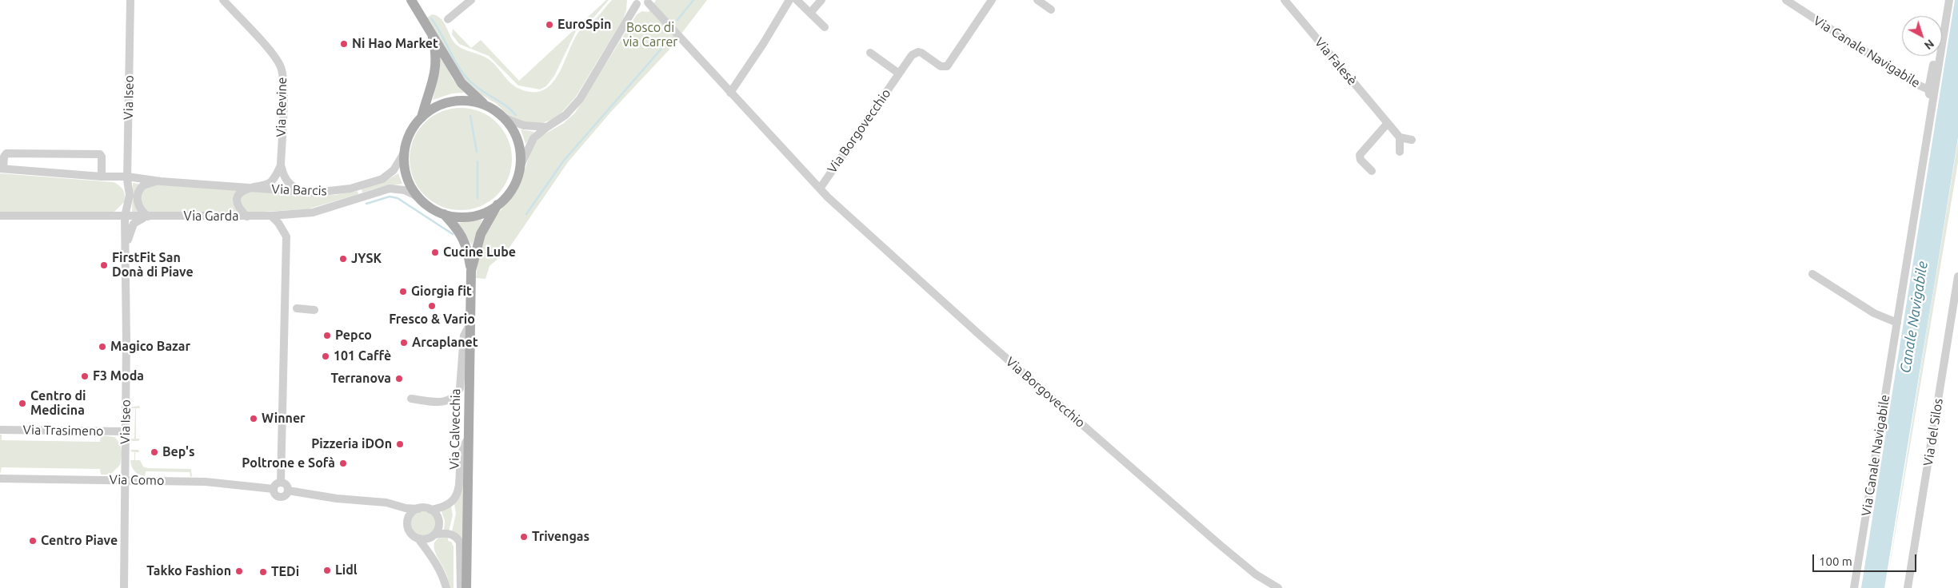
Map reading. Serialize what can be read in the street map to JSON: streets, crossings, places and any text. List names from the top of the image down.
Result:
{
  "streets": {
    "main road": ["Via Calvecchia"],
    "street": [
      "Via Canale Navigabile",
      "Via Falesè",
      "Via Iseo",
      "Via Revine",
      "Via Borgovecchio",
      "Via Barcis",
      "Via Garda",
      "Via Trasimeno",
      "Via del Silos",
      "Via Como"
    ]
  },
  "crossings": [
    ["Via Iseo", "Via Barcis"],
    ["Via Iseo", "Via Garda"],
    ["Via Iseo", "Via Trasimeno"],
    ["Via Iseo", "Via Como"],
    ["Via Revine", "Via Barcis"],
    ["Via Barcis", "Via Garda"],
    ["Via Barcis", "Via Calvecchia"],
    ["Via Garda", "Via Calvecchia"],
    ["Via Calvecchia", "Via Como"]
  ],
  "water": ["Canale Navigabile"],
  "parks": ["Bosco di via Carrer"],
  "places": [
    "EuroSpin",
    "Ni Hao Market",
    "Cucine Lube",
    "JYSK",
    "FirstFit San Donà di Piave",
    "Giorgia fit",
    "Fresco & Vario",
    "Pepco",
    "Arcaplanet",
    "Magico Bazar",
    "101 Caffè",
    "F3 Moda",
    "Terranova",
    "Centro di Medicina",
    "Winner",
    "Pizzeria iDOn",
    "Bep's",
    "Poltrone e Sofà",
    "Trivengas",
    "Centro Piave",
    "Lidl",
    "Takko Fashion",
    "TEDi"
  ],
  "scale_bar": "100 m",
  "north": "bottom right"
}
